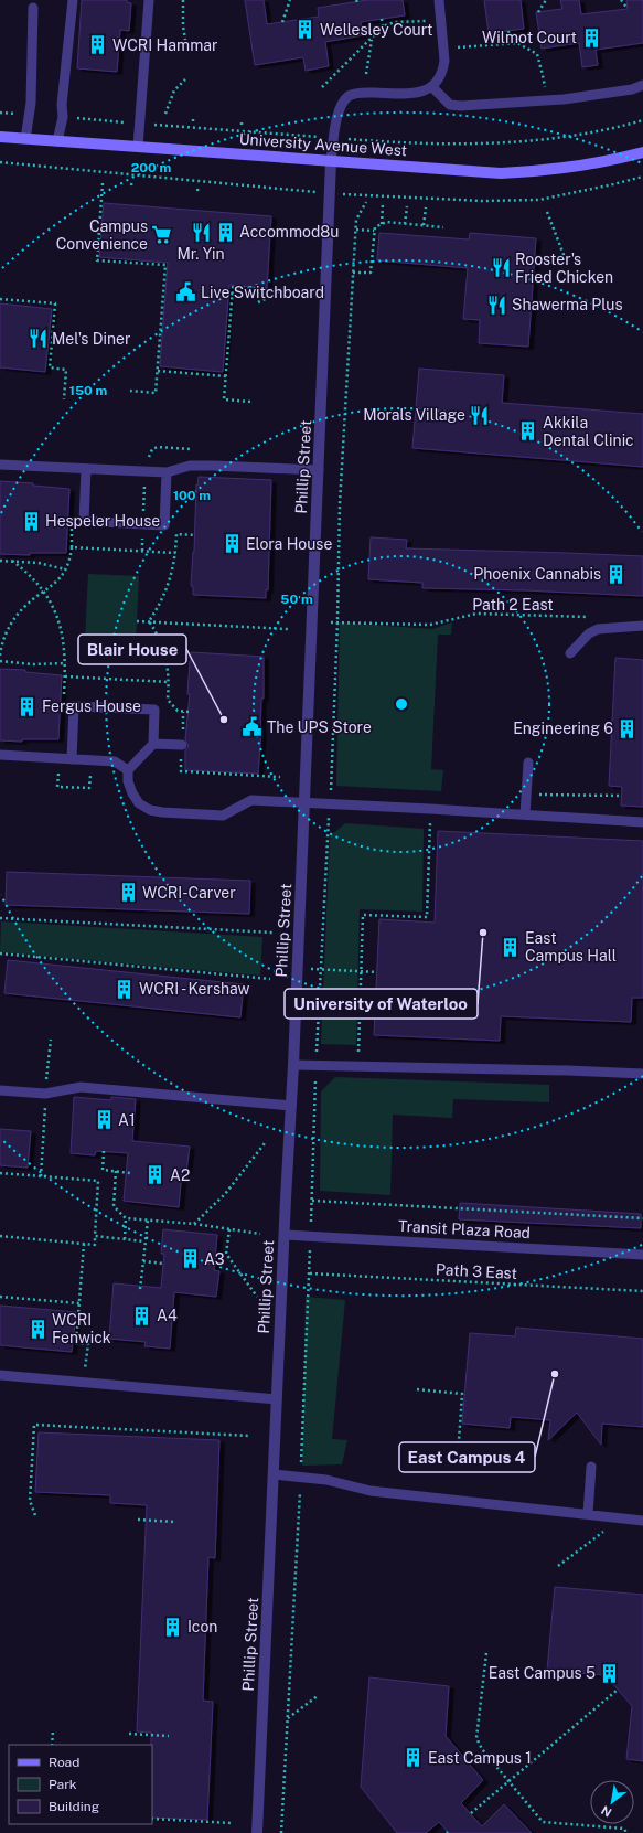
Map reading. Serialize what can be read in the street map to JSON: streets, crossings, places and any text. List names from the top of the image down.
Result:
{
  "streets": {
    "main road": ["University Avenue West"],
    "street": ["Phillip Street"],
    "lane": ["Transit Plaza Road"],
    "path": ["Path 2 East", "Path 3 East"]
  },
  "crossings": [
    ["University Avenue West", "Phillip Street"],
    ["Phillip Street", "Transit Plaza Road"]
  ],
  "places": {
    "building": [
      "Wellesley Court",
      "Wilmot Court",
      "WCRI Hammar",
      "Accommod8u",
      "Akkila Dental Clinic",
      "Hespeler House",
      "Elora House",
      "Phoenix Cannabis",
      "Fergus House",
      "Engineering 6",
      "WCRI-Carver",
      "East Campus Hall",
      "WCRI - Kershaw",
      "A1",
      "A2",
      "A3",
      "A4",
      "WCRI Fenwick",
      "Icon",
      "East Campus 5",
      "East Campus 1"
    ],
    "restaurant": [
      "Mr. Yin",
      "Rooster's Fried Chicken",
      "Shawerma Plus",
      "Mel's Diner",
      "Morals Village"
    ],
    "supermarket": ["Campus Convenience"],
    "public building": ["Live Switchboard", "The UPS Store"],
    "other": ["Blair House", "University of Waterloo", "East Campus 4"]
  },
  "legend": ["Road", "Park", "Building"],
  "north": "bottom left",
  "rings": [
    "200 m",
    "150 m",
    "100 m",
    "50 m"
  ]
}
